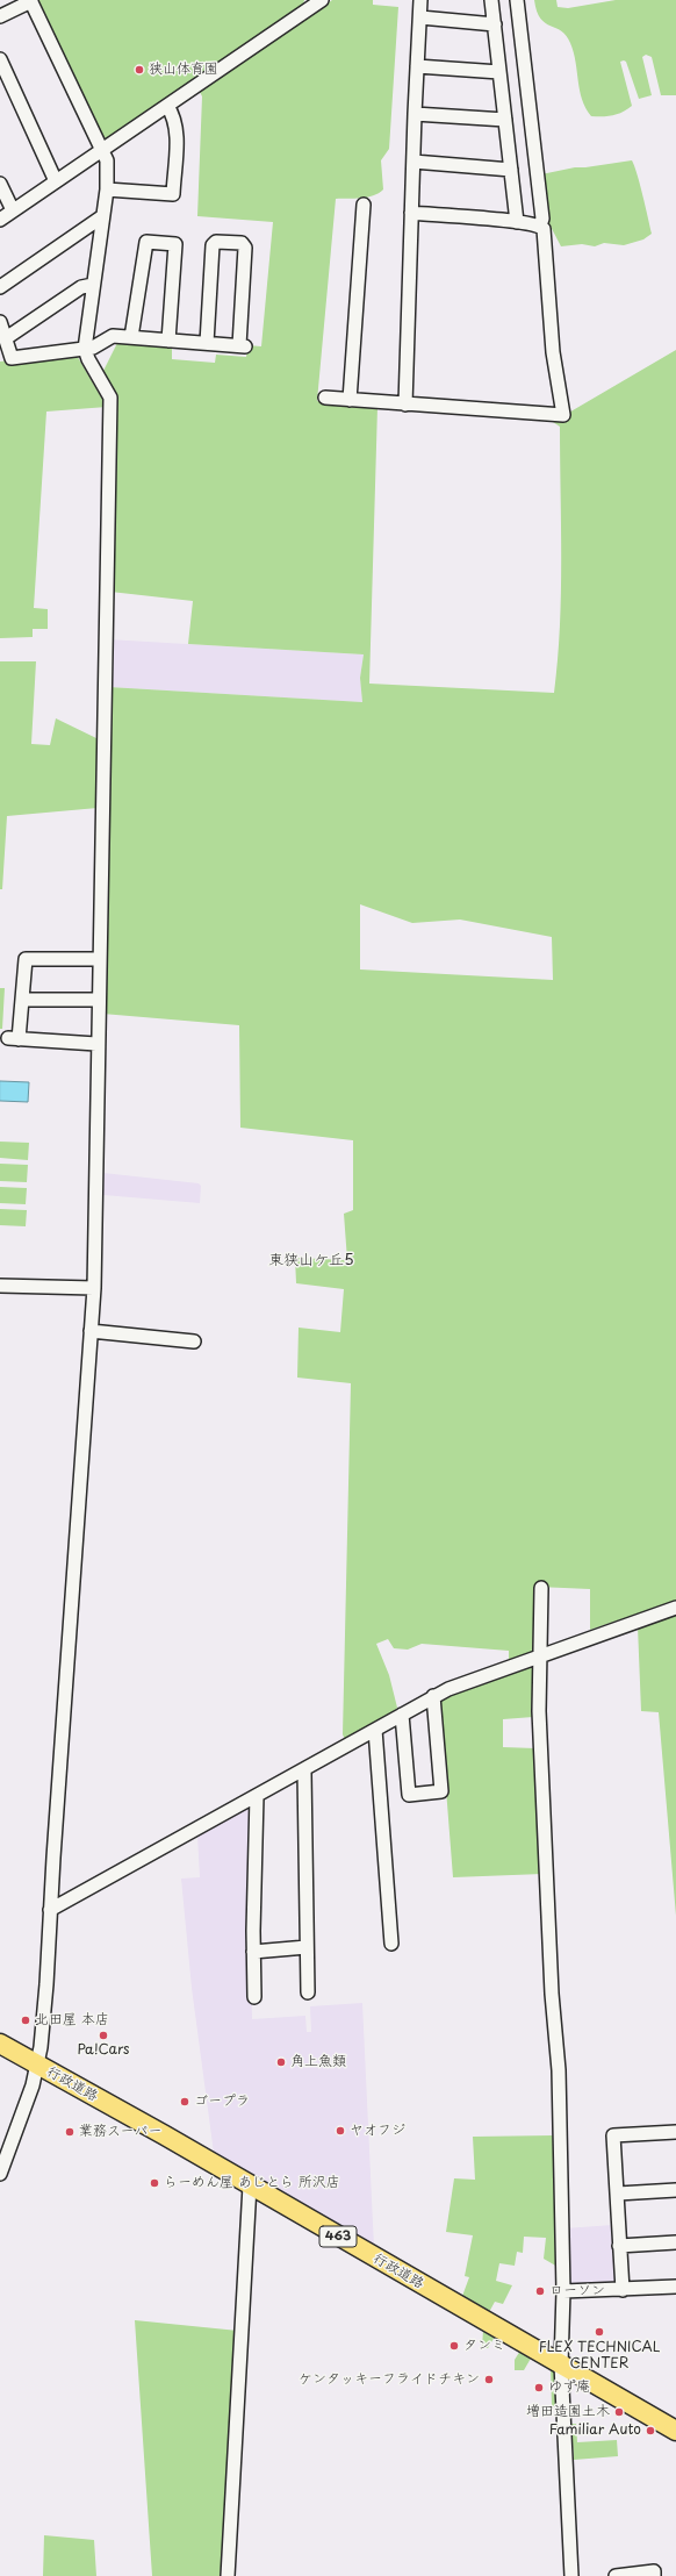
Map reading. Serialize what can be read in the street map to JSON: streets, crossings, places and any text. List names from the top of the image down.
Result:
{
  "streets": {
    "highway": ["行政道路", "463"]
  },
  "districts": ["東狭山ケ丘5"],
  "places": [
    "狭山体育園",
    "北田屋 本店",
    "Pa!Cars",
    "角上魚類",
    "ゴープラ",
    "ヤオフジ",
    "業務スーパー",
    "らーめん屋 あじとら 所沢店",
    "ローソン",
    "FLEX TECHNICAL CENTER",
    "タンミ",
    "ケンタッキーフライドチキン",
    "ゆず庵",
    "増田造園土木",
    "Familiar Auto"
  ]
}
